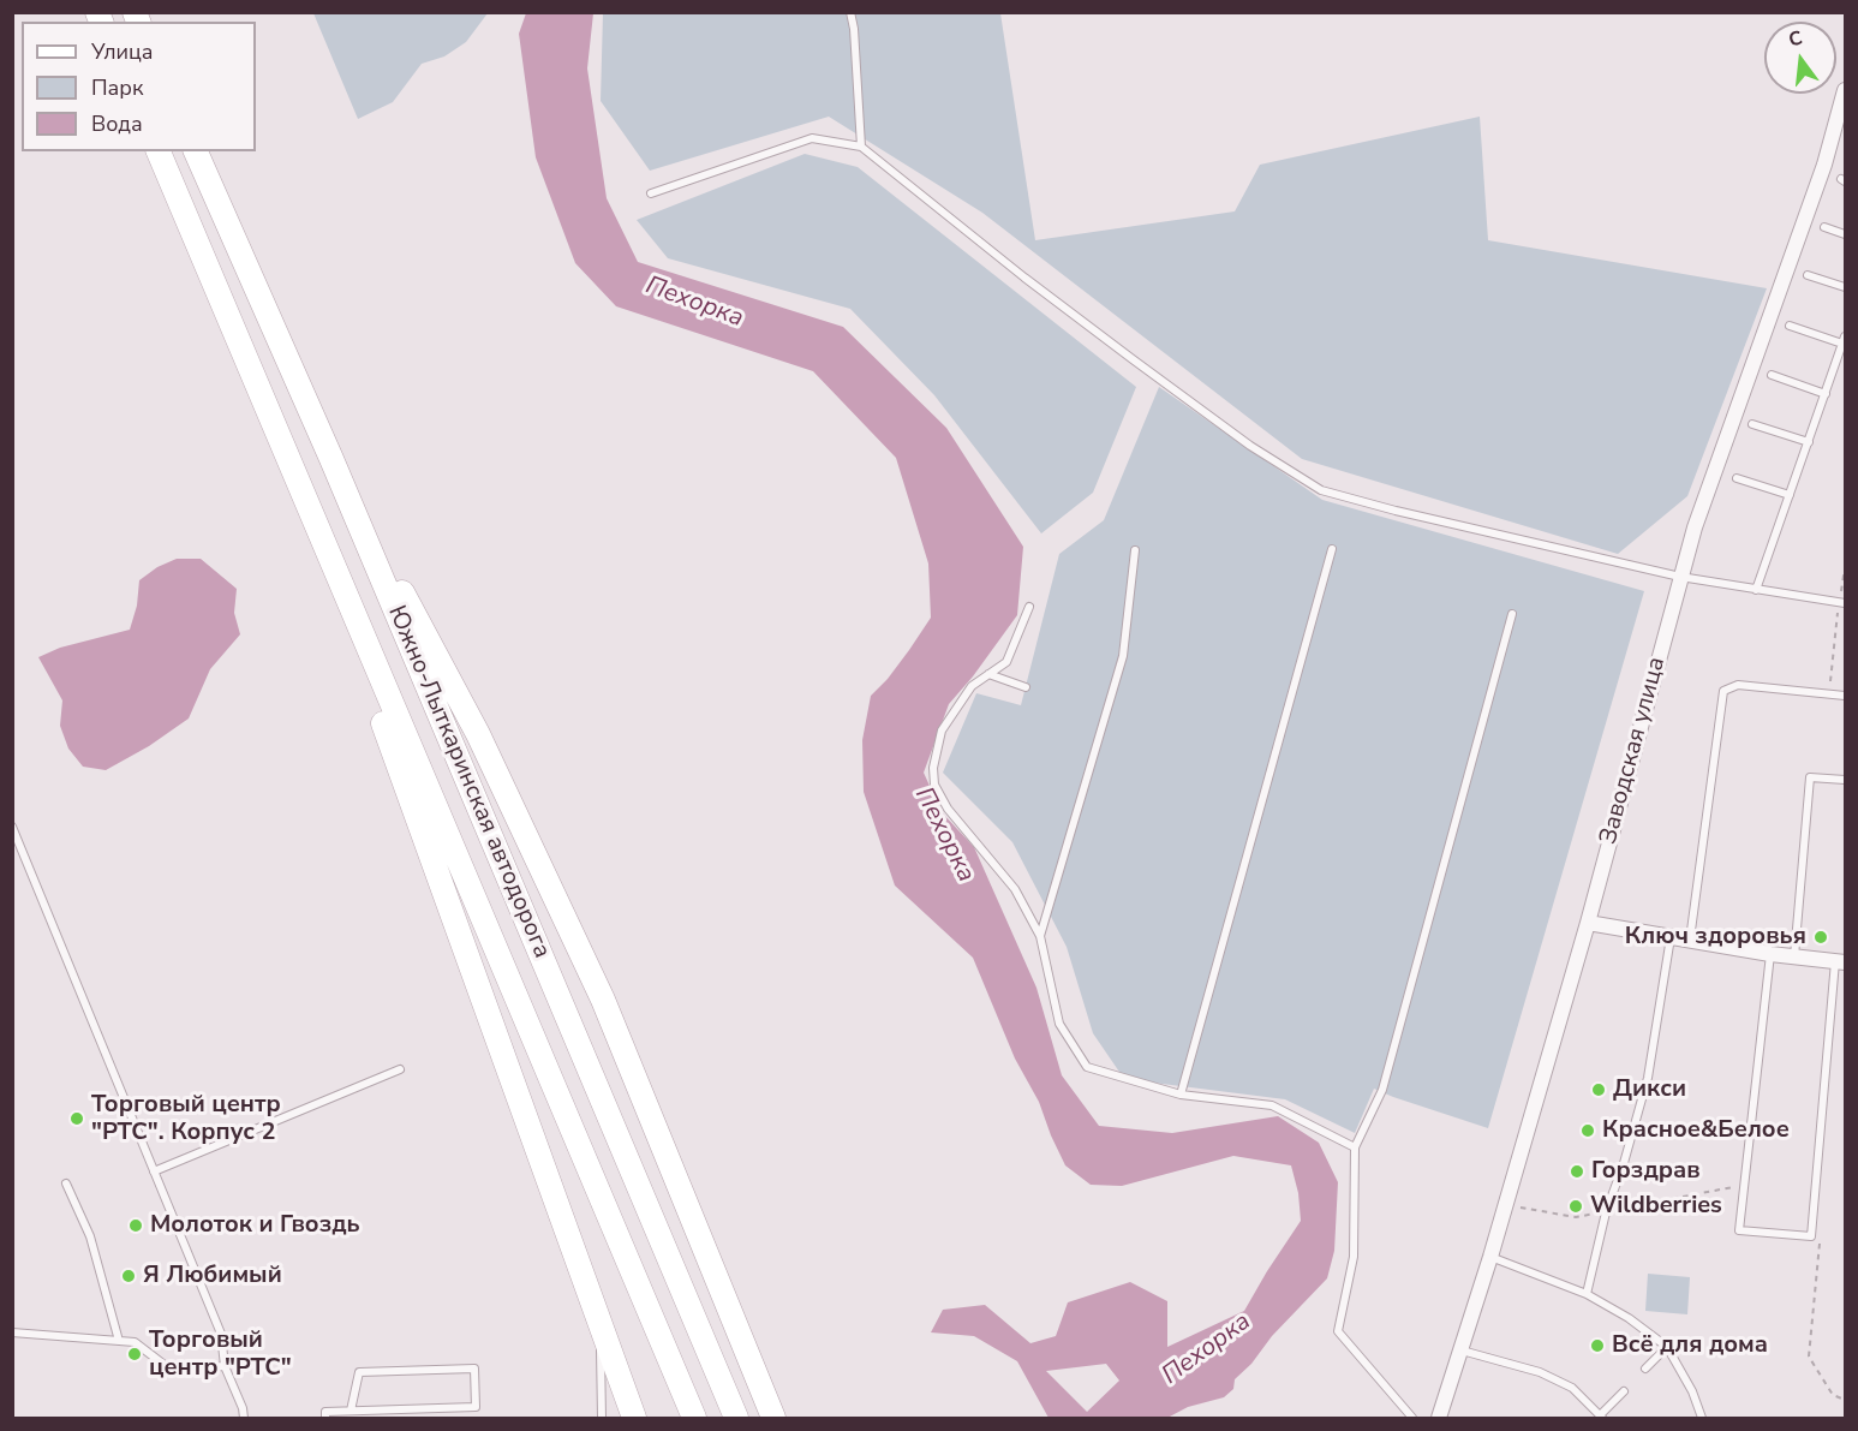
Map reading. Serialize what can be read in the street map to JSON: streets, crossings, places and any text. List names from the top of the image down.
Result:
{
  "streets": {
    "main road": ["Южно-Лыткаринская автодорога"],
    "street": ["Заводская улица"]
  },
  "water": ["Пехорка"],
  "places": [
    "Ключ здоровья",
    "Дикси",
    "Торговый центр \"РТС\". Корпус 2",
    "Красное&Белое",
    "Горздрав",
    "Wildberries",
    "Молоток и Гвоздь",
    "Я Любимый",
    "Всё для дома",
    "Торговый центр \"РТС\""
  ],
  "legend": ["Улица", "Парк", "Вода"],
  "north": "top"
}
